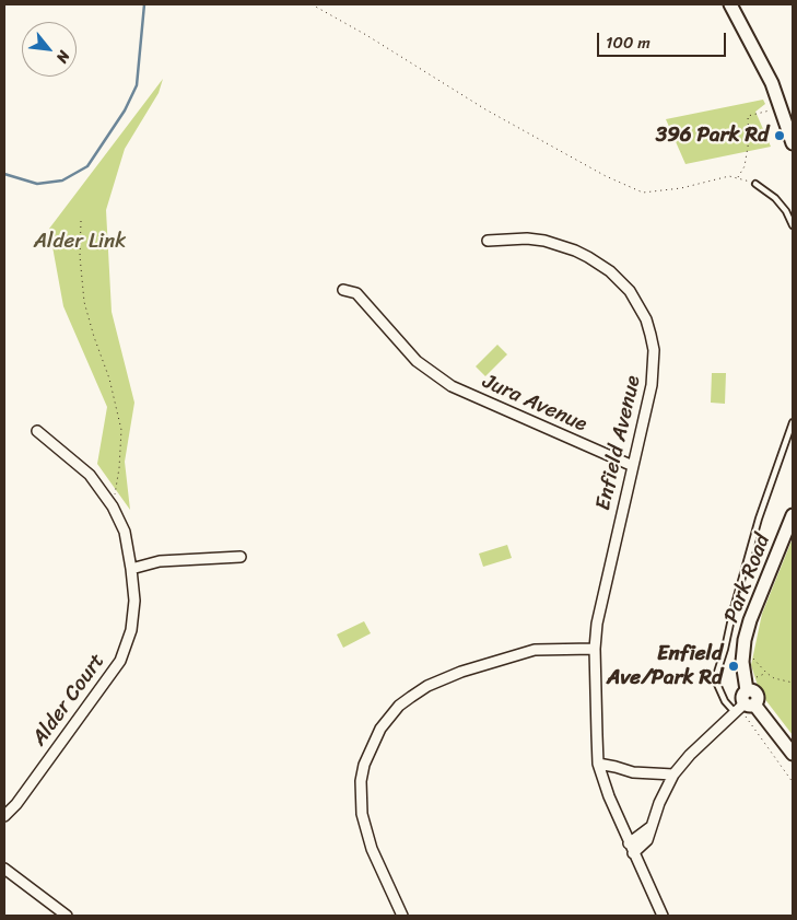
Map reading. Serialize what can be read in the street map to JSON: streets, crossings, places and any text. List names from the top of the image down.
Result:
{
  "streets": {
    "street": [
      "Jura Avenue",
      "Enfield Avenue",
      "Park Road",
      "Alder Court"
    ]
  },
  "crossings": [
    ["Jura Avenue", "Enfield Avenue"]
  ],
  "parks": ["Alder Link"],
  "places": ["396 Park Rd", "Enfield Ave/Park Rd"],
  "scale_bar": "100 m",
  "north": "bottom right"
}
